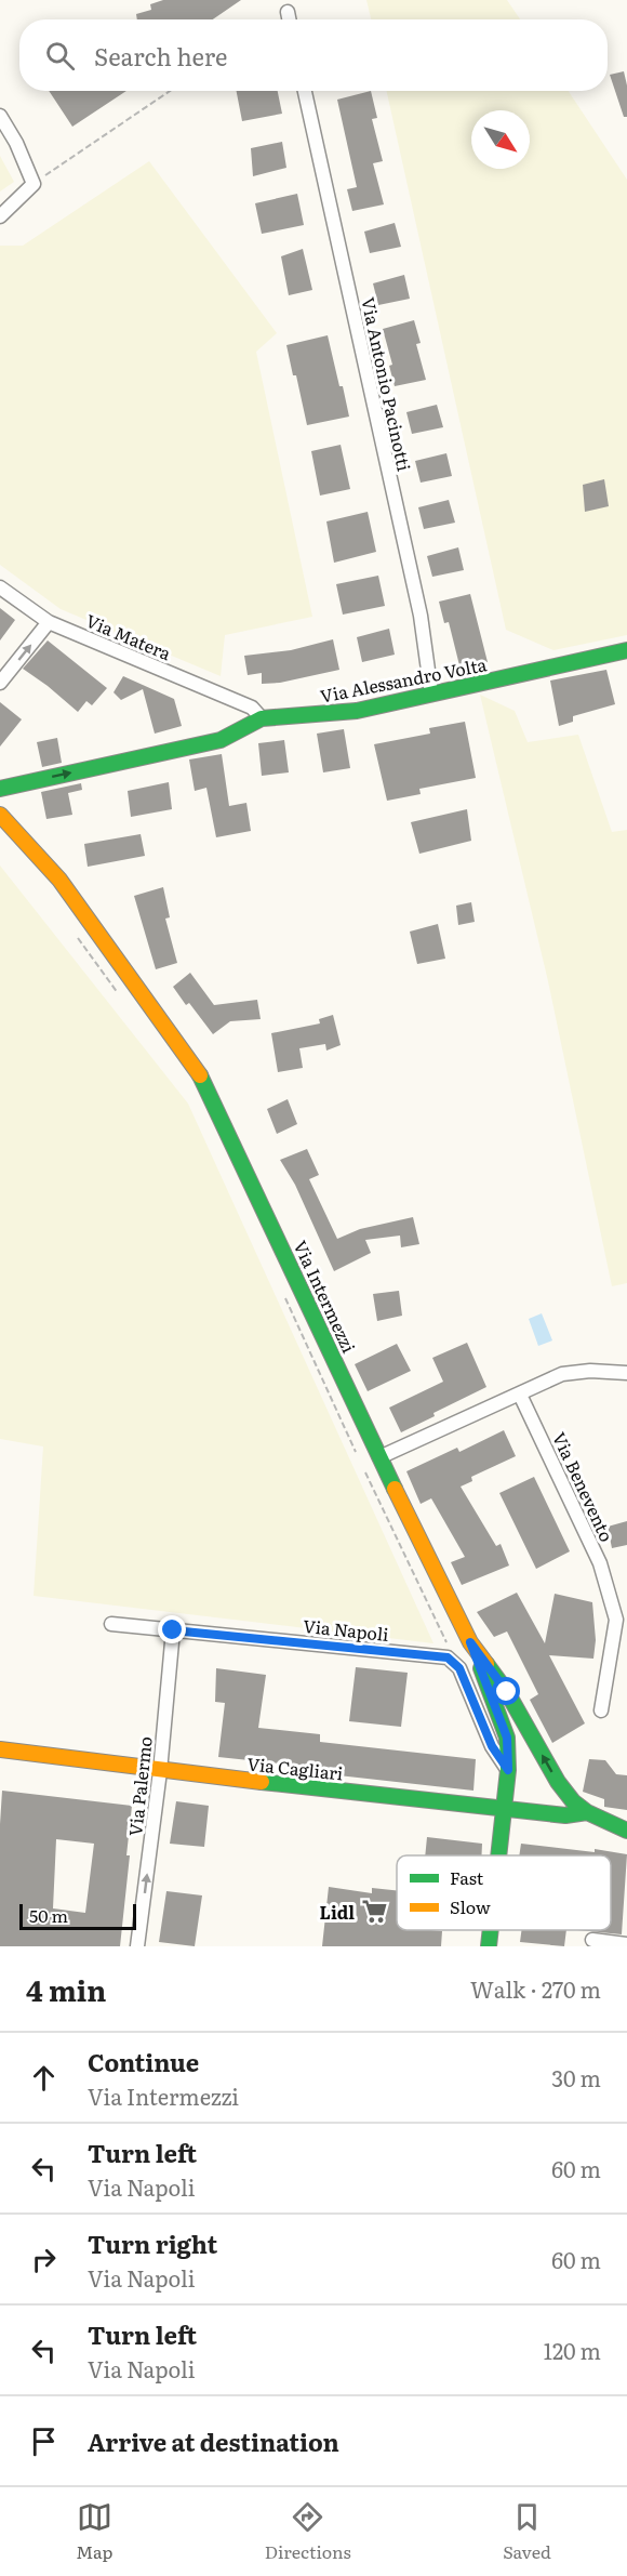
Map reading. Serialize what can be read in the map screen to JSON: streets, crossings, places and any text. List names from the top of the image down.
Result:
{
  "streets": {
    "street": [
      "Via Antonio Pacinotti",
      "Via Matera",
      "Via Alessandro Volta",
      "Via Intermezzi",
      "Via Benevento",
      "Via Napoli",
      "Via Cagliari",
      "Via Palermo"
    ]
  },
  "crossings": [
    ["Via Antonio Pacinotti", "Via Alessandro Volta"],
    ["Via Matera", "Via Alessandro Volta"],
    ["Via Intermezzi", "Via Cagliari"],
    ["Via Napoli", "Via Palermo"],
    ["Via Cagliari", "Via Palermo"]
  ],
  "one_way": ["Via Alessandro Volta", "Via Palermo"],
  "places": {
    "supermarket": ["Lidl"]
  },
  "legend": ["Fast", "Slow"],
  "scale_bar": "50 m",
  "north": "bottom right",
  "page": {
    "search": "Search here",
    "scale": "50 m",
    "heading": ["4 min", "Walk · 270 m"],
    "list": [
      ["Continue", "Via Intermezzi", "30 m"],
      ["Turn left", "Via Napoli", "60 m"],
      ["Turn right", "Via Napoli", "60 m"],
      ["Turn left", "Via Napoli", "120 m"],
      "Arrive at destination"
    ],
    "nav": ["Map", "Directions", "Saved"]
  }
}
